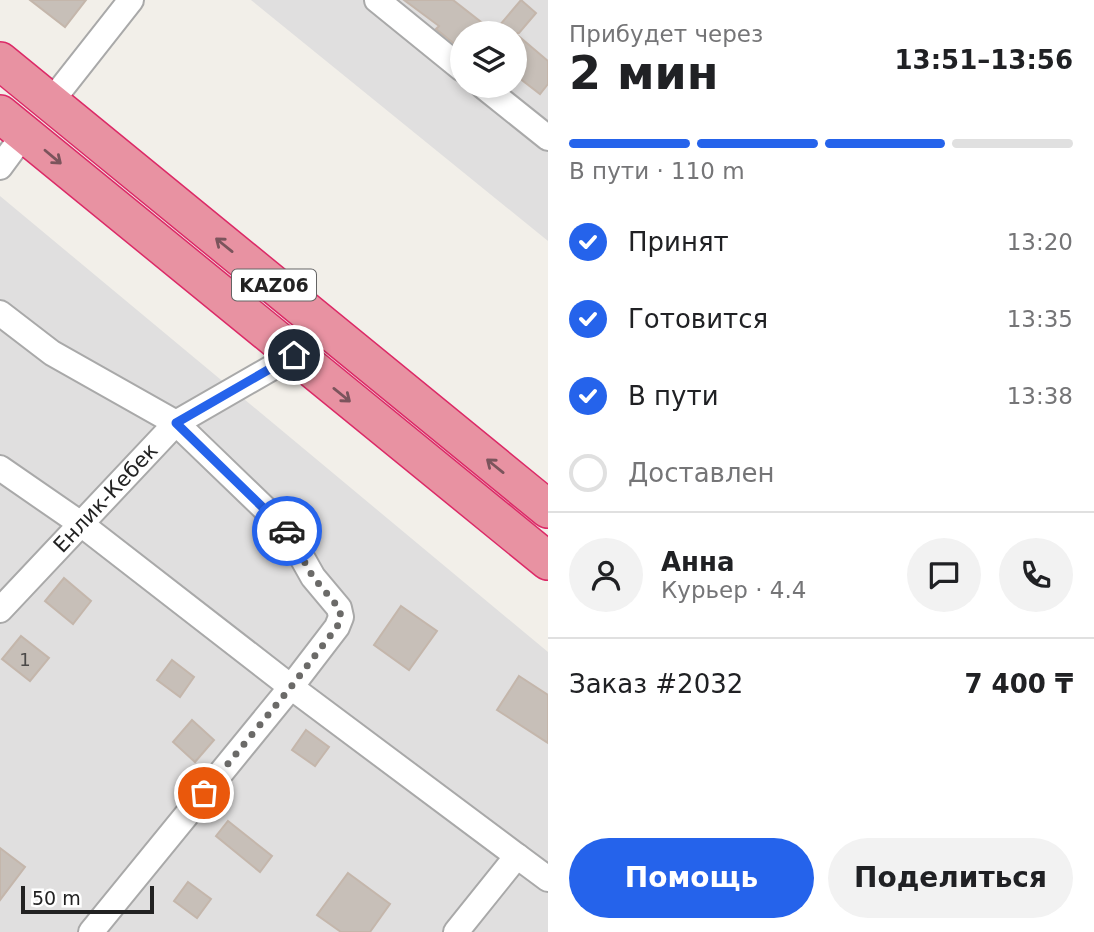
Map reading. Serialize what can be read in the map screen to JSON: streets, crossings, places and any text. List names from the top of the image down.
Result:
{
  "streets": {
    "highway": ["KАZ06"],
    "street": ["Енлик-Кебек"]
  },
  "crossings": [
    ["KАZ06", "Енлик-Кебек"]
  ],
  "house_numbers": ["1"],
  "scale_bar": "50 m",
  "page": {
    "heading": ["2 мин", "Прибудет через", "13:51–13:56"],
    "panel": [
      "Анна",
      "Курьер · 4.4",
      "Заказ #2032",
      "7 400 ₸"
    ],
    "bar": "В пути · 110 m",
    "list": [
      ["Принят", "13:20"],
      ["Готовится", "13:35"],
      ["В пути", "13:38"],
      "Доставлен"
    ],
    "buttons": ["Помощь", "Поделиться"],
    "scale": "50 m"
  }
}
